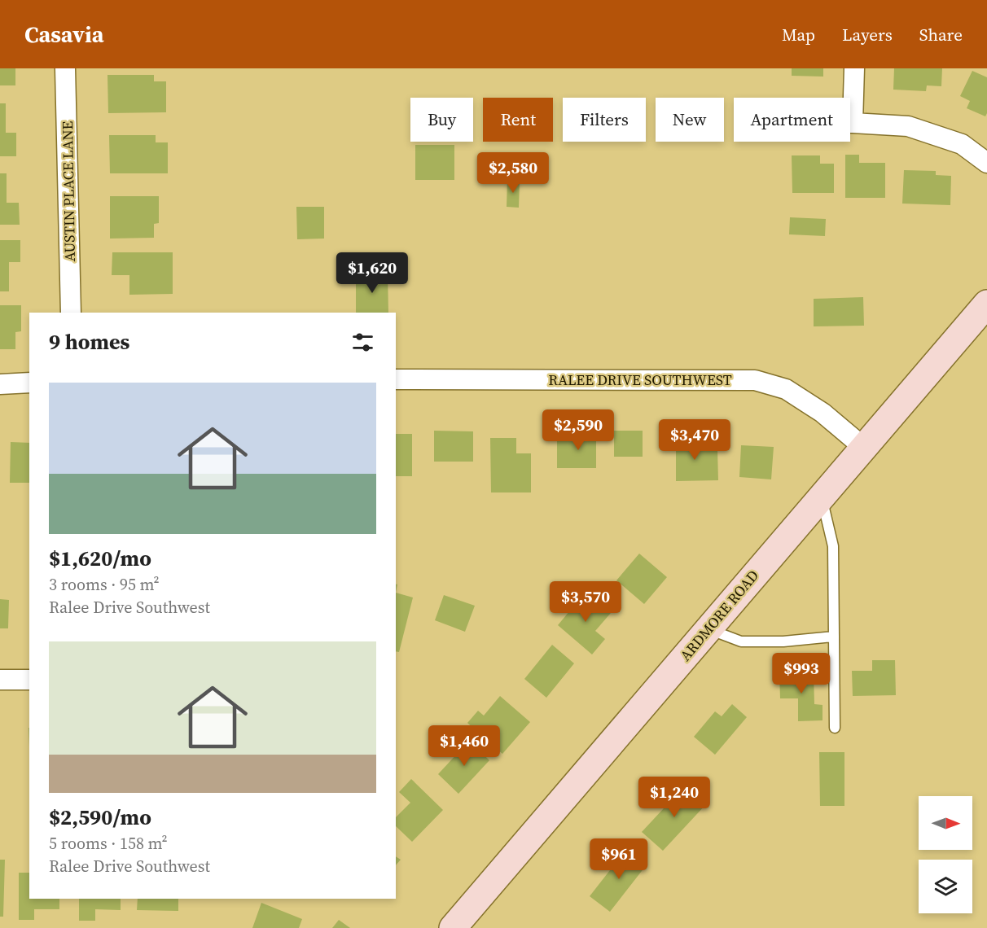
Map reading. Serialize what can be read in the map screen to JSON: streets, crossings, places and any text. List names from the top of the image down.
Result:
{
  "streets": {
    "street": ["AUSTIN PLACE LANE", "RALEE DRIVE SOUTHWEST", "ARDMORE ROAD"]
  },
  "crossings": [
    ["RALEE DRIVE SOUTHWEST", "ARDMORE ROAD"]
  ],
  "north": "right",
  "page": {
    "header": "Casavia",
    "nav": ["Map", "Layers", "Share"],
    "chip": [
      "Buy",
      "Rent",
      "Filters",
      "New",
      "Apartment"
    ],
    "price": [
      "$2,580",
      "$1,620",
      "$2,590",
      "$3,470",
      "$3,570",
      "$993",
      "$1,460",
      "$1,240",
      "$961"
    ],
    "heading": "9 homes",
    "list": [
      {
        "name": "$1,620/mo",
        "note": "3 rooms · 95 m² · Ralee Drive Southwest"
      },
      {
        "name": "$2,590/mo",
        "note": "5 rooms · 158 m² · Ralee Drive Southwest"
      }
    ]
  }
}
